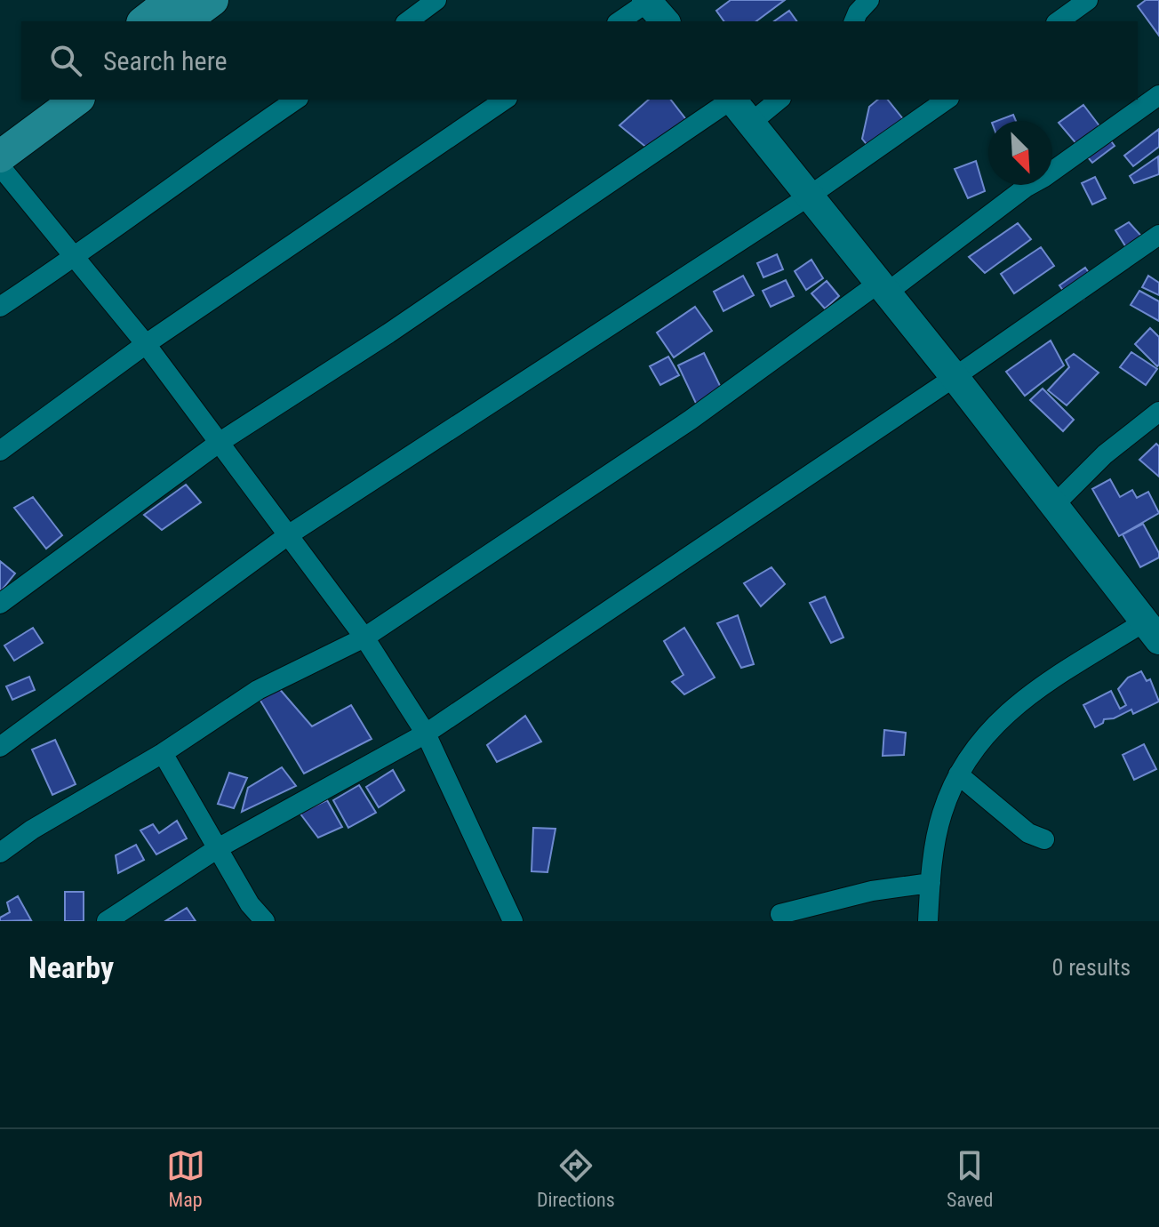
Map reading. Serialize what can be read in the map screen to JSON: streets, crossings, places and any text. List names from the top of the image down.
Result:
{
  "north": "bottom right",
  "page": {
    "search": "Search here",
    "heading": ["Nearby", "0 results"],
    "nav": ["Map", "Directions", "Saved"]
  }
}
